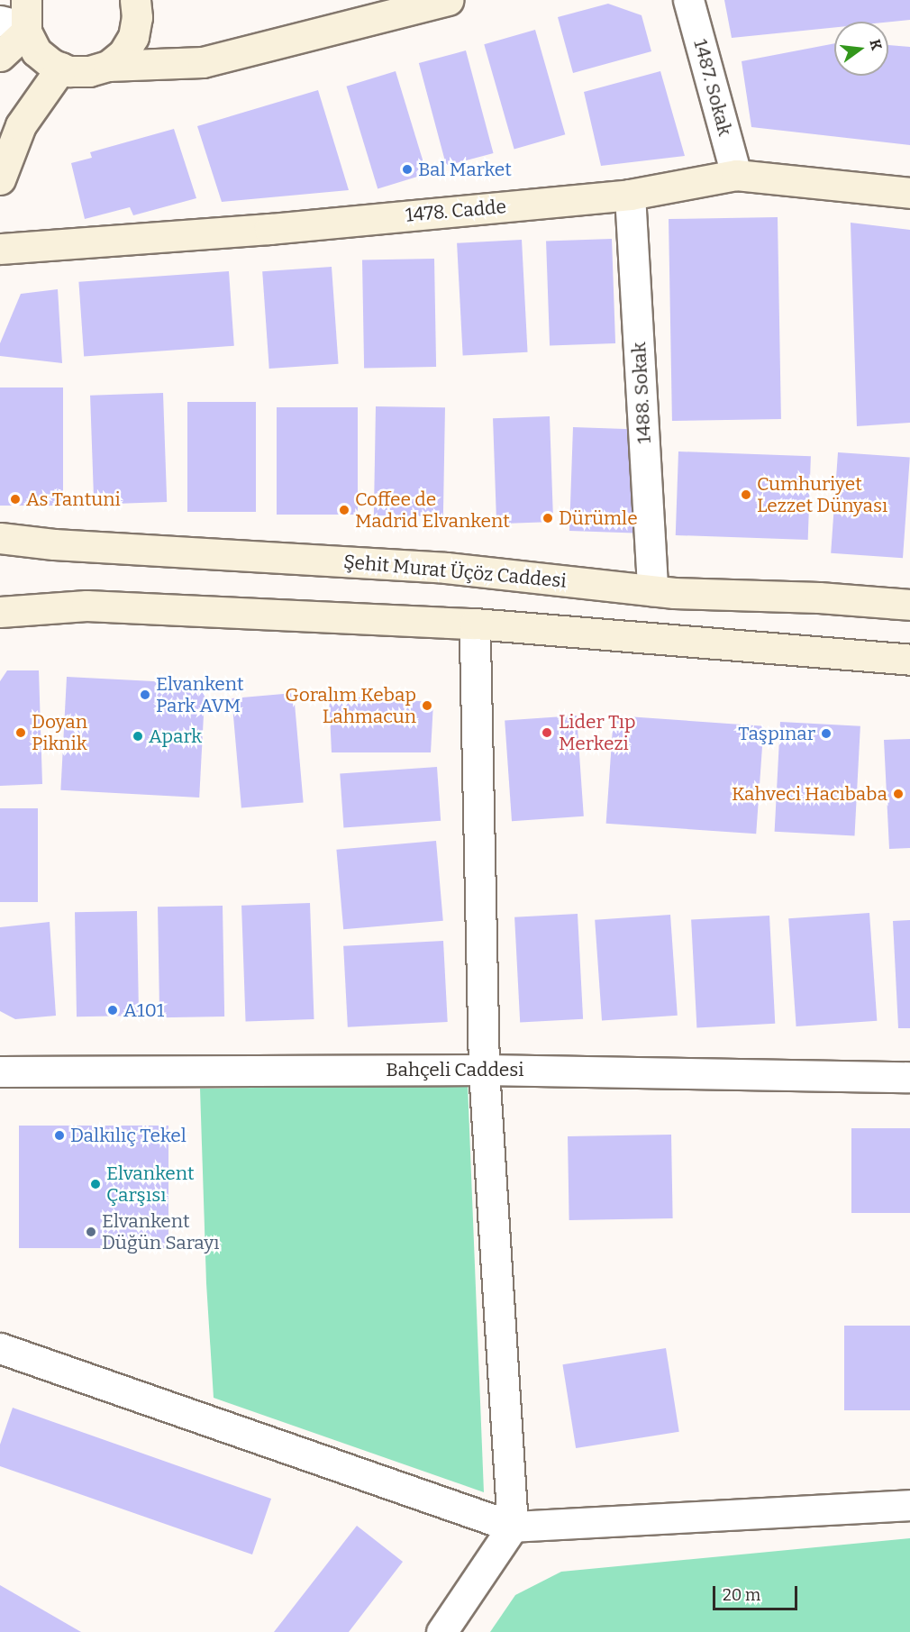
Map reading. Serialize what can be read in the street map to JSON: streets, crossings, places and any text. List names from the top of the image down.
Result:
{
  "streets": {
    "main road": ["1478. Cadde", "Şehit Murat Üçöz Caddesi"],
    "street": ["1487. Sokak", "1488. Sokak", "Bahçeli Caddesi"]
  },
  "crossings": [
    ["1487. Sokak", "1478. Cadde"],
    ["1478. Cadde", "1488. Sokak"],
    ["1488. Sokak", "Şehit Murat Üçöz Caddesi"]
  ],
  "places": [
    "Bal Market",
    "Cumhuriyet Lezzet Dünyası",
    "As Tantuni",
    "Coffee de Madrid Elvankent",
    "Dürümle",
    "Elvankent Park AVM",
    "Goralım Kebap Lahmacun",
    "Doyan Piknik",
    "Lider Tıp Merkezi",
    "Taşpınar",
    "Apark",
    "Kahveci Hacıbaba",
    "A101",
    "Dalkılıç Tekel",
    "Elvankent Çarşısı",
    "Elvankent Düğün Sarayı"
  ],
  "scale_bar": "20 m",
  "north": "right"
}
